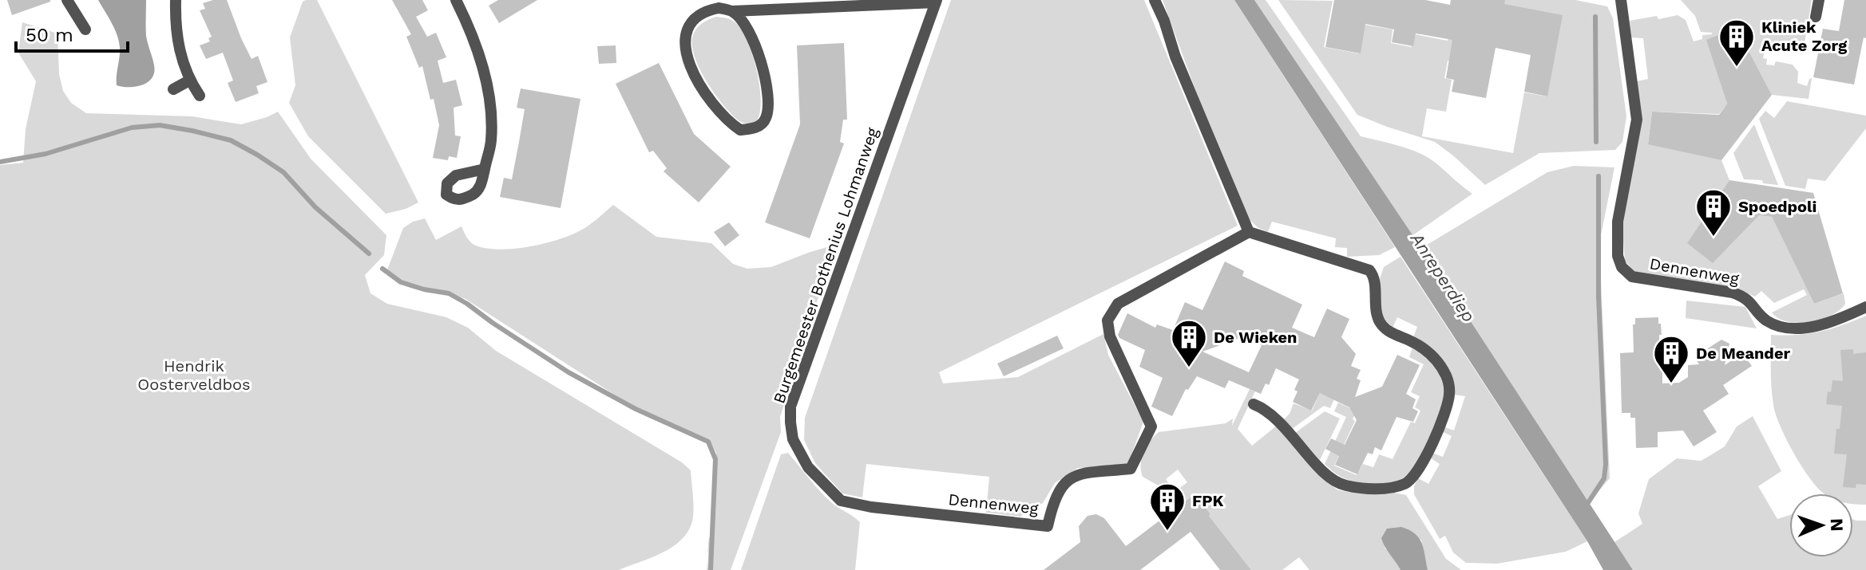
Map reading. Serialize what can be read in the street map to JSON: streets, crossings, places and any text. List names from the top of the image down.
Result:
{
  "streets": {
    "street": ["Burgemeester Bothenius Lohmanweg", "Dennenweg"]
  },
  "crossings": [
    ["Burgemeester Bothenius Lohmanweg", "Dennenweg"]
  ],
  "water": ["Anreperdiep"],
  "parks": ["Hendrik Oosterveldbos"],
  "places": {
    "building": [
      "Kliniek Acute Zorg",
      "Spoedpoli",
      "De Wieken",
      "De Meander",
      "FPK"
    ]
  },
  "scale_bar": "50 m",
  "north": "right"
}
